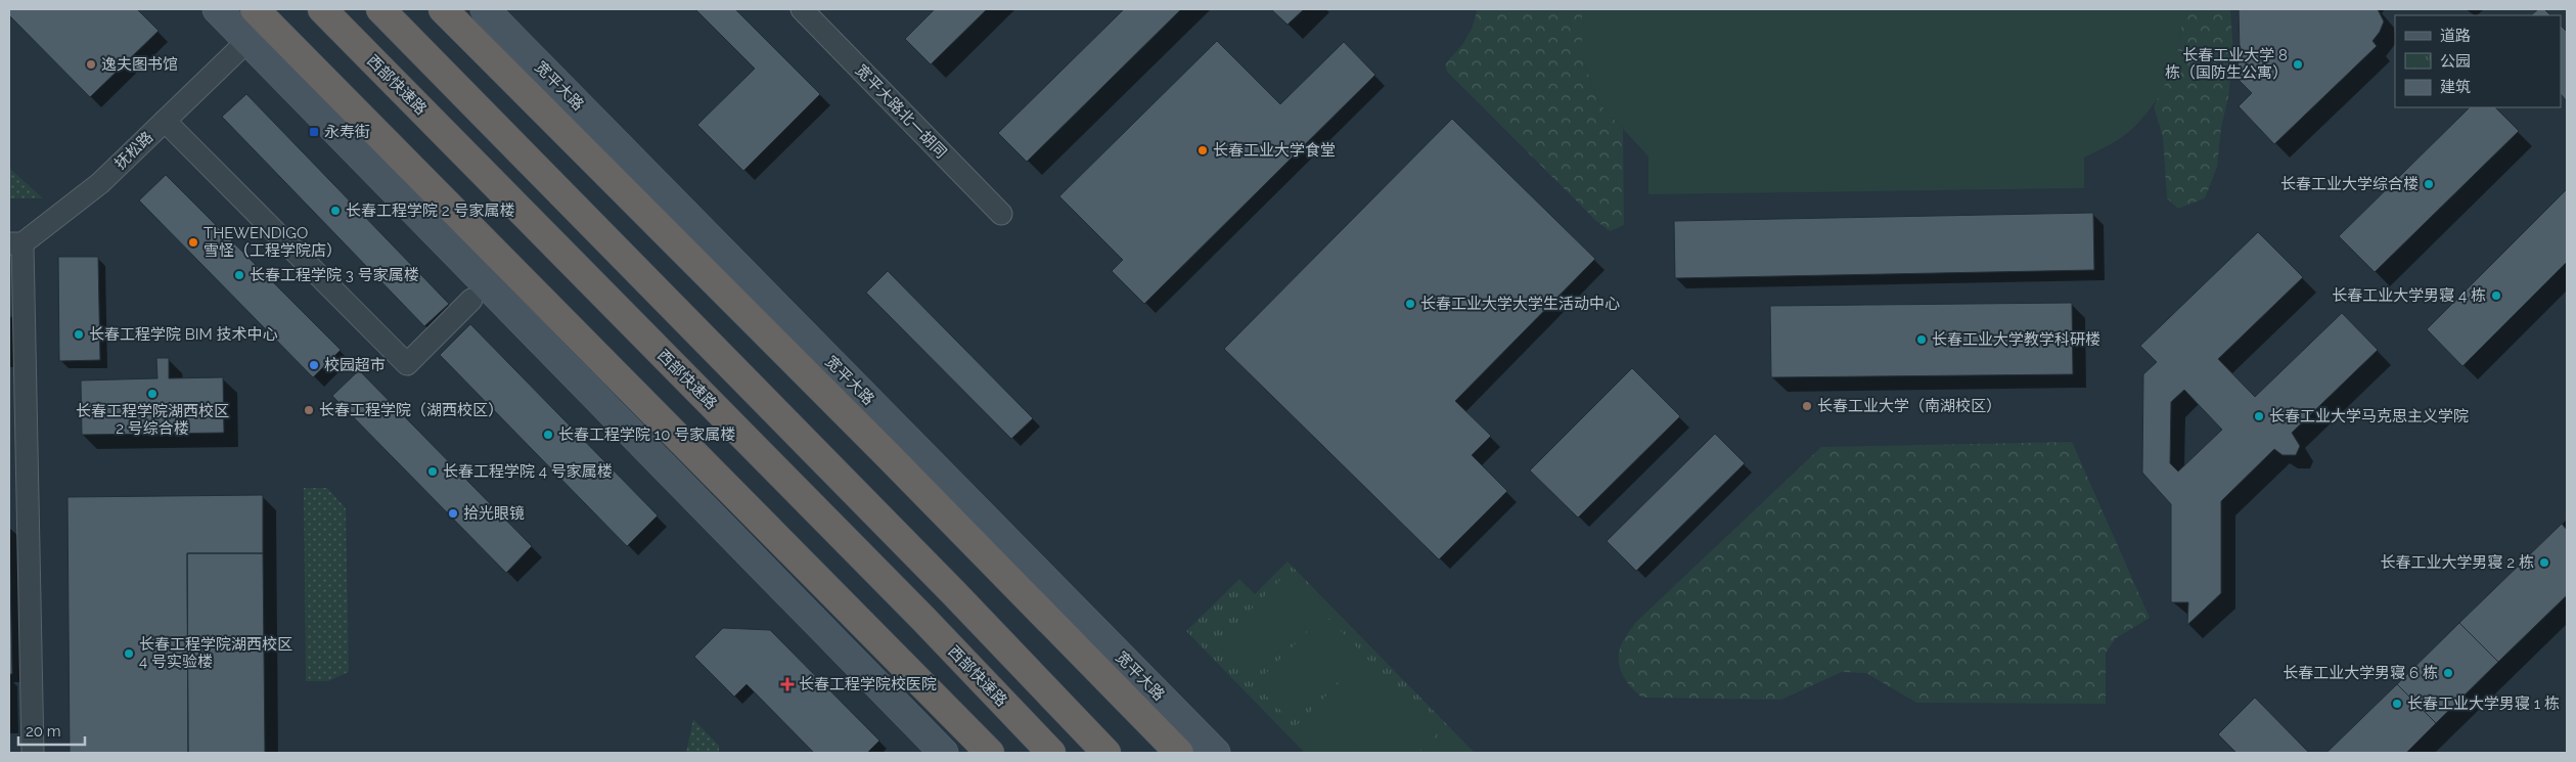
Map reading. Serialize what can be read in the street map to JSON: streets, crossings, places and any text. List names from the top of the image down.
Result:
{
  "streets": {
    "highway": ["西部快速路"],
    "main road": ["宽平大路"],
    "street": ["宽平大路北一胡同", "抚松路"]
  },
  "places": {
    "other": [
      "逸夫图书馆",
      "长春工业大学 8 栋（国防生公寓）",
      "长春工业大学食堂",
      "长春工业大学综合楼",
      "长春工程学院 2 号家属楼",
      "THEWENDIGO 雪怪（工程学院店）",
      "长春工程学院 3 号家属楼",
      "长春工业大学男寝 4 栋",
      "长春工业大学大学生活动中心",
      "长春工程学院 BIM 技术中心",
      "长春工业大学教学科研楼",
      "校园超市",
      "长春工程学院湖西校区 2 号综合楼",
      "长春工业大学（南湖校区）",
      "长春工程学院（湖西校区）",
      "长春工业大学马克思主义学院",
      "长春工程学院 10 号家属楼",
      "长春工程学院 4 号家属楼",
      "拾光眼镜",
      "长春工业大学男寝 2 栋",
      "长春工程学院湖西校区 4 号实验楼",
      "长春工业大学男寝 6 栋",
      "长春工业大学男寝 1 栋"
    ],
    "transit": ["永寿街"],
    "health": ["长春工程学院校医院"]
  },
  "legend": ["道路", "公园", "建筑"],
  "scale_bar": "20 m"
}
